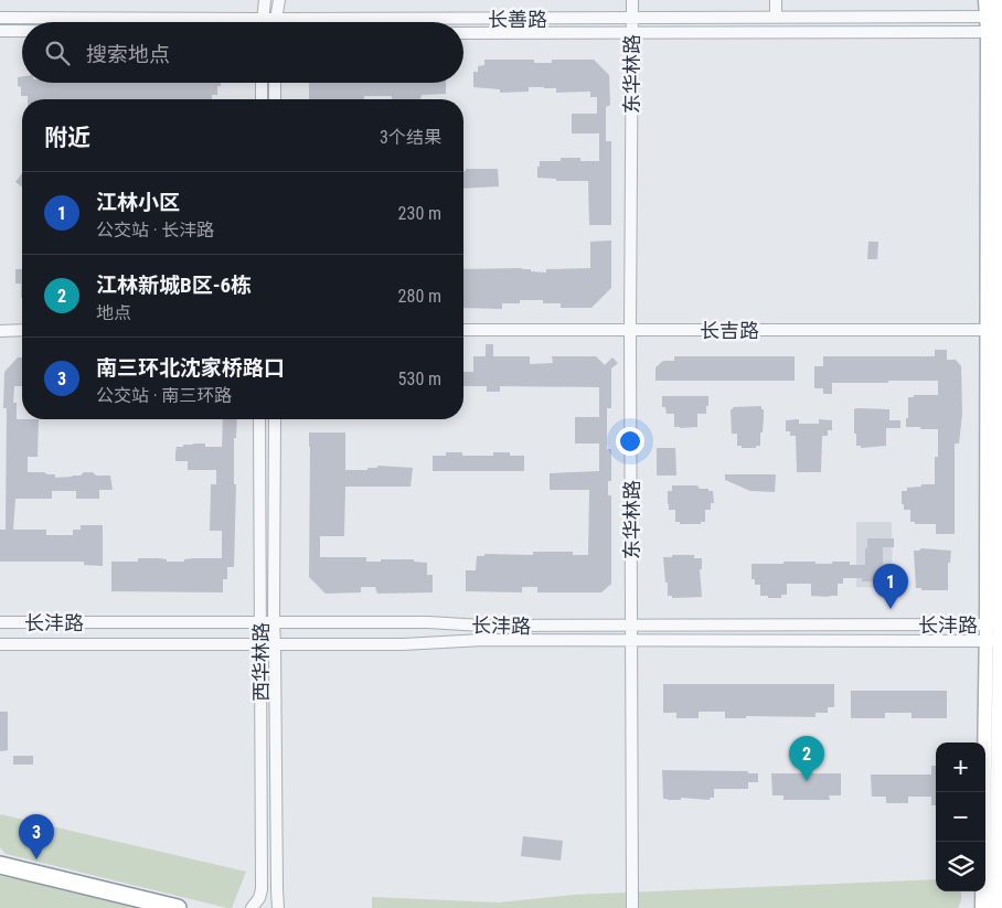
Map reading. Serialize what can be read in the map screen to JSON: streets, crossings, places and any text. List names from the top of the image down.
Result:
{
  "streets": {
    "street": [
      "长善路",
      "东华林路",
      "长吉路",
      "长沣路",
      "西华林路"
    ]
  },
  "crossings": [
    ["长善路", "东华林路"],
    ["东华林路", "长吉路"],
    ["东华林路", "长沣路"],
    ["长沣路", "西华林路"]
  ],
  "page": {
    "search": "搜索地点",
    "heading": ["附近", "3个结果"],
    "list": [
      {
        "mark": "1",
        "name": "江林小区",
        "note": "公交站 · 长沣路",
        "value": "230 m"
      },
      {
        "mark": "2",
        "name": "江林新城B区-6栋",
        "note": "地点",
        "value": "280 m"
      },
      {
        "mark": "3",
        "name": "南三环北沈家桥路口",
        "note": "公交站 · 南三环路",
        "value": "530 m"
      }
    ],
    "pins": ["1", "2", "3"],
    "map_buttons": ["+", "−"]
  }
}
